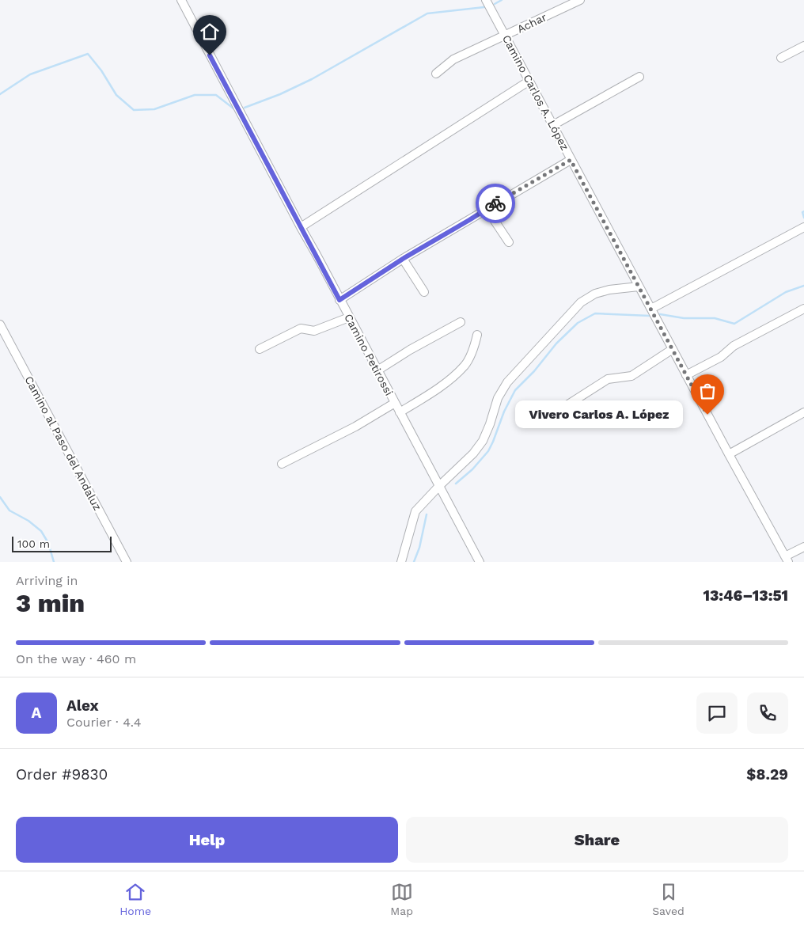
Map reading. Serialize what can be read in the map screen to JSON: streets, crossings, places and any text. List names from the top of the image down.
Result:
{
  "streets": {
    "street": [
      "Achar",
      "Camino Carlos A. López",
      "Camino Petirossi",
      "Camino al Paso del Andaluz"
    ]
  },
  "crossings": [
    ["Achar", "Camino Carlos A. López"]
  ],
  "places": ["Vivero Carlos A. López"],
  "scale_bar": "100 m",
  "page": {
    "bubble": "Vivero Carlos A. López",
    "scale": "100 m",
    "heading": ["3 min", "Arriving in", "13:46–13:51"],
    "panel": [
      "Alex",
      "Courier · 4.4",
      "Order #9830",
      "$8.29"
    ],
    "bar": "On the way · 460 m",
    "round": "A",
    "buttons": ["Help", "Share"],
    "tabs": ["Home", "Map", "Saved"]
  }
}
